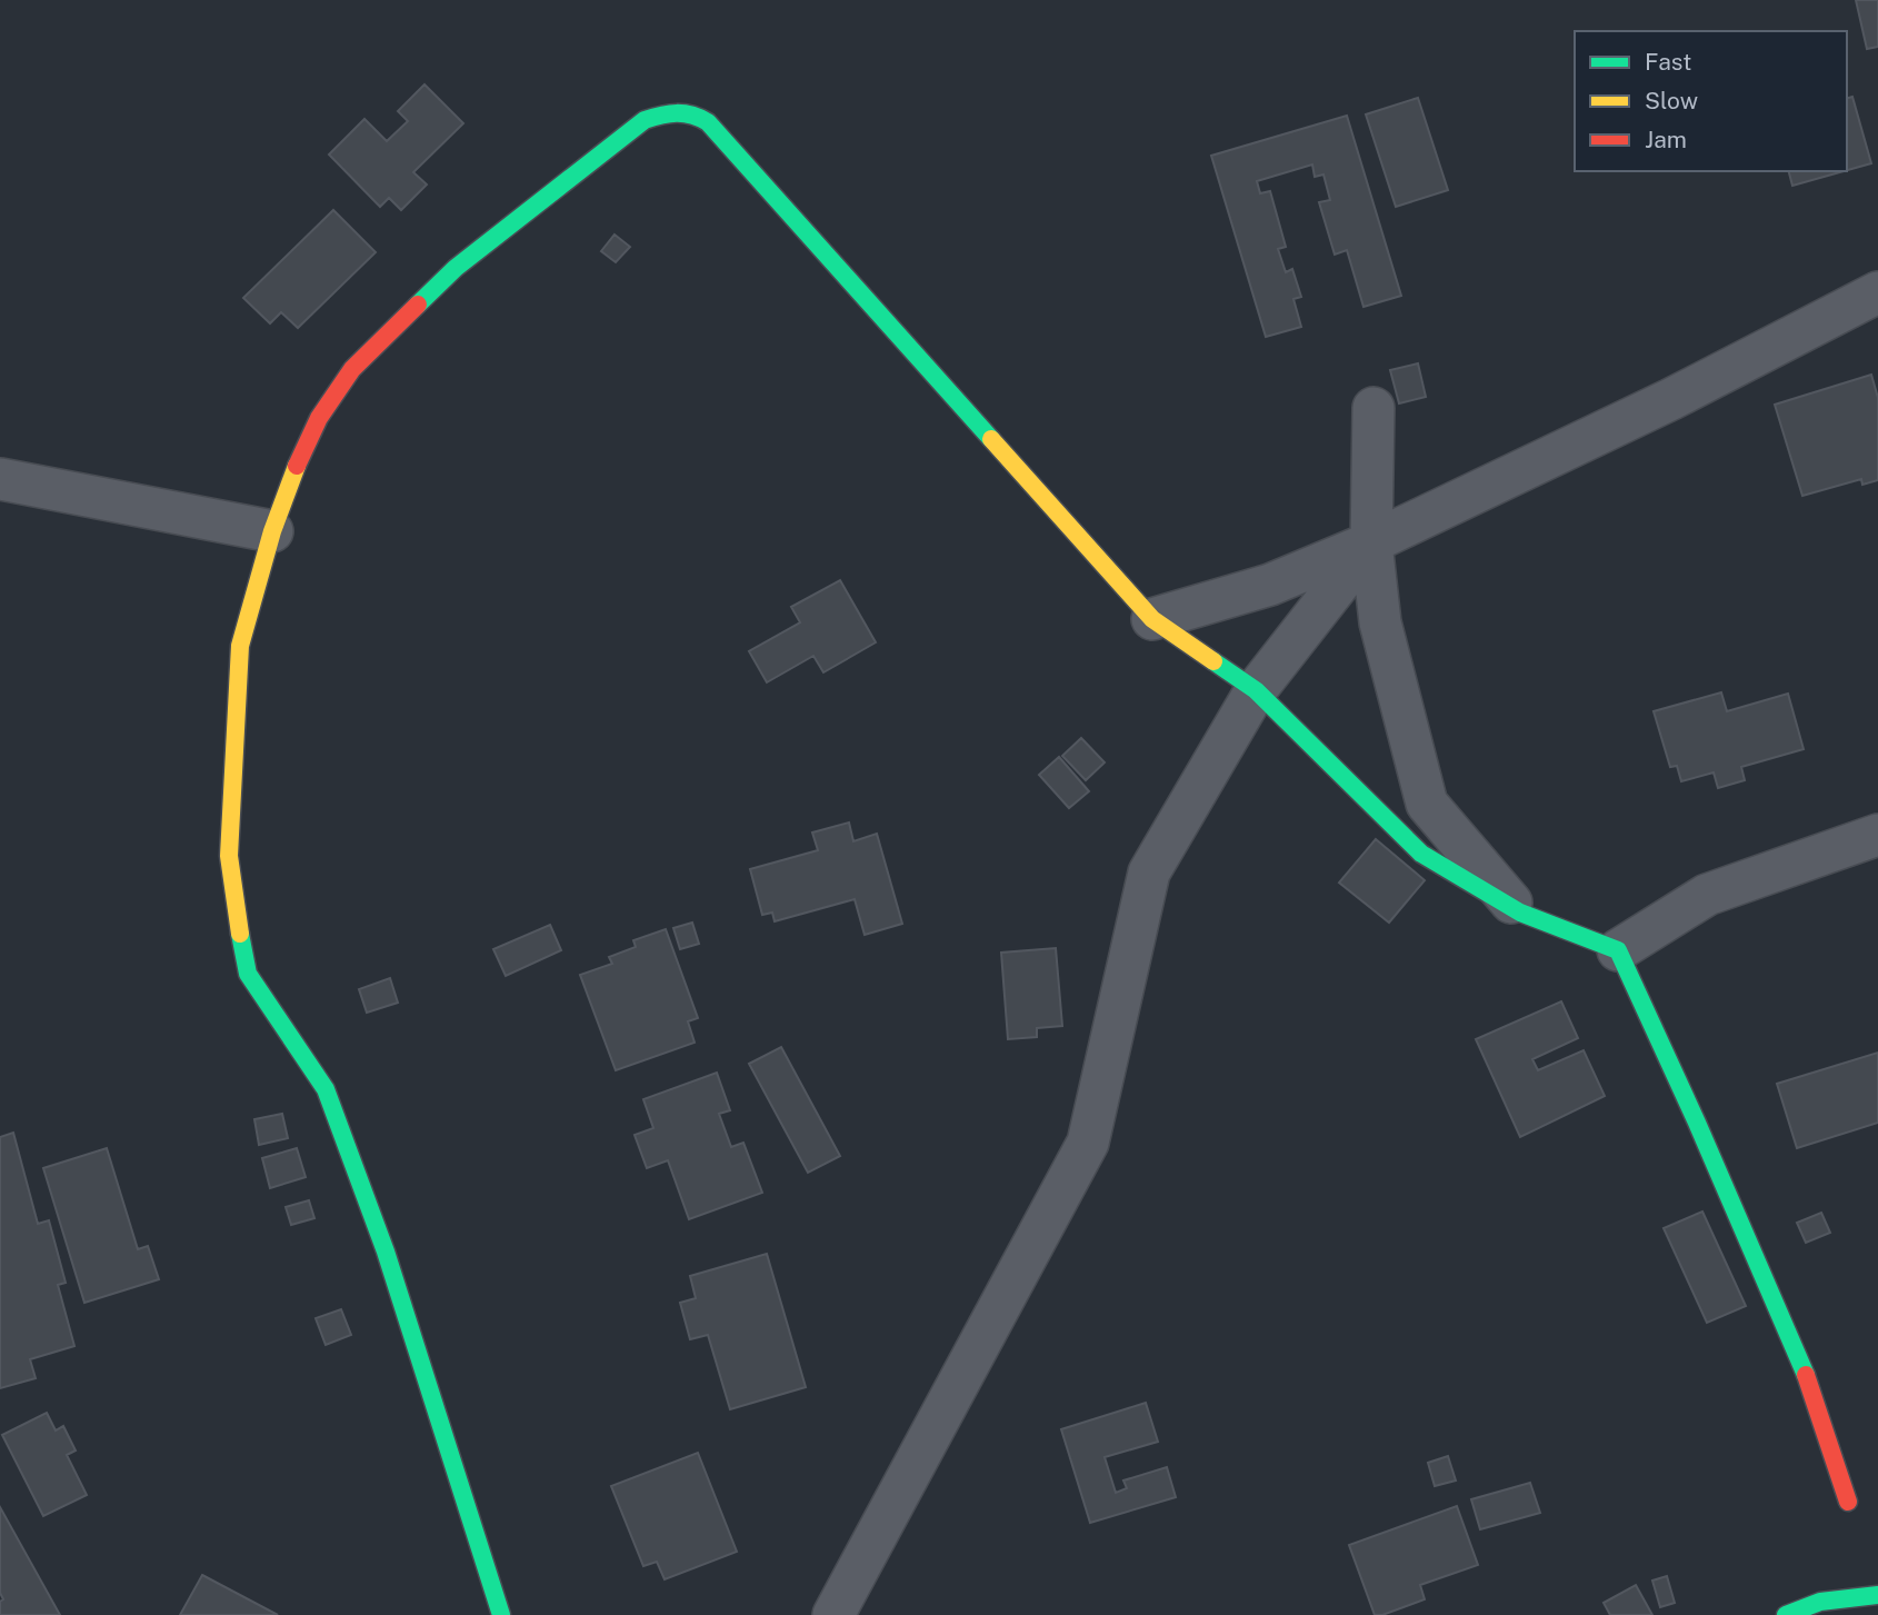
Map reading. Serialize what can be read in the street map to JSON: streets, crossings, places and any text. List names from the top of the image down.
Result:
{
  "legend": ["Fast", "Slow", "Jam"]
}
